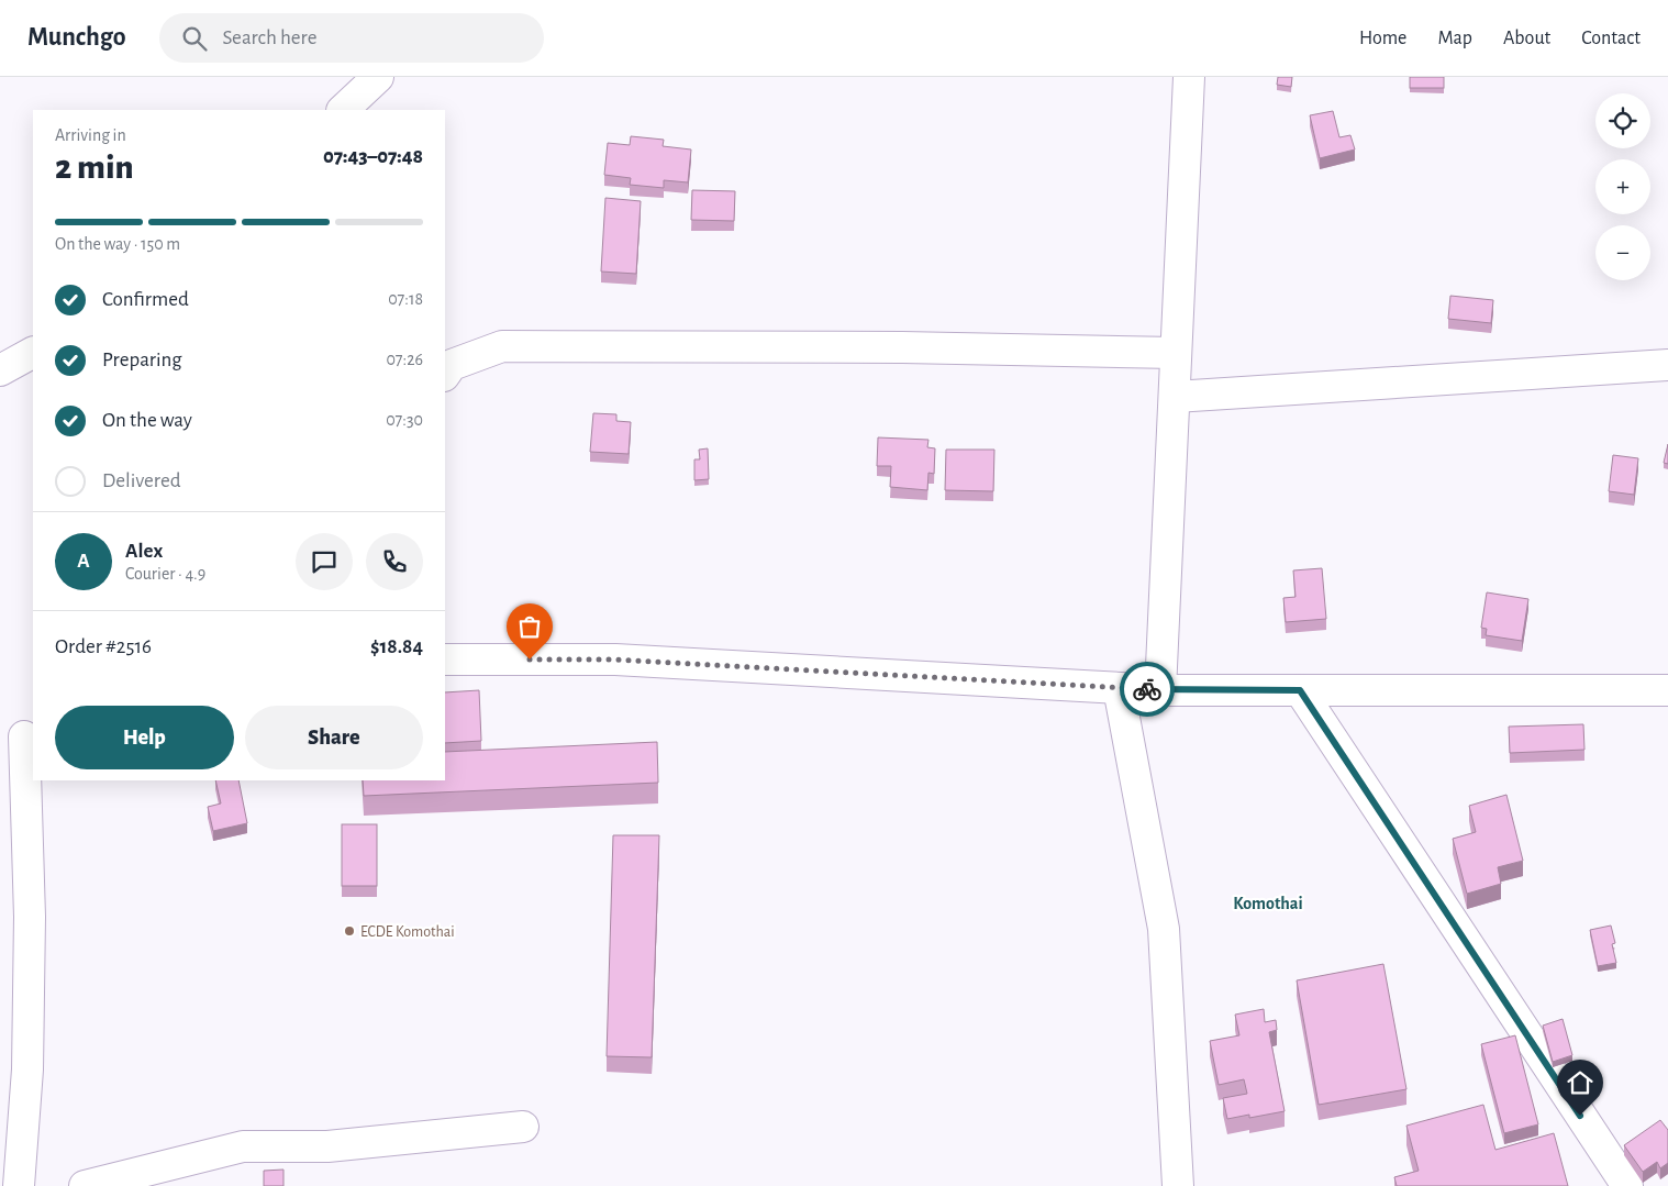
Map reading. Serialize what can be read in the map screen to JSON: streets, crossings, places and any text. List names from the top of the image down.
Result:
{
  "districts": ["Komothai"],
  "places": ["ECDE Komothai"],
  "page": {
    "header": "Munchgo",
    "search": "Search here",
    "nav": [
      "Home",
      "Map",
      "About",
      "Contact"
    ],
    "map_buttons": ["+", "−"],
    "heading": ["2 min", "Arriving in", "07:43–07:48"],
    "panel": [
      "Alex",
      "Courier · 4.9",
      "Order #2516",
      "$18.84"
    ],
    "bar": "On the way · 150 m",
    "list": [
      ["Confirmed", "07:18"],
      ["Preparing", "07:26"],
      ["On the way", "07:30"],
      "Delivered"
    ],
    "round": "A",
    "buttons": ["Help", "Share"]
  }
}
